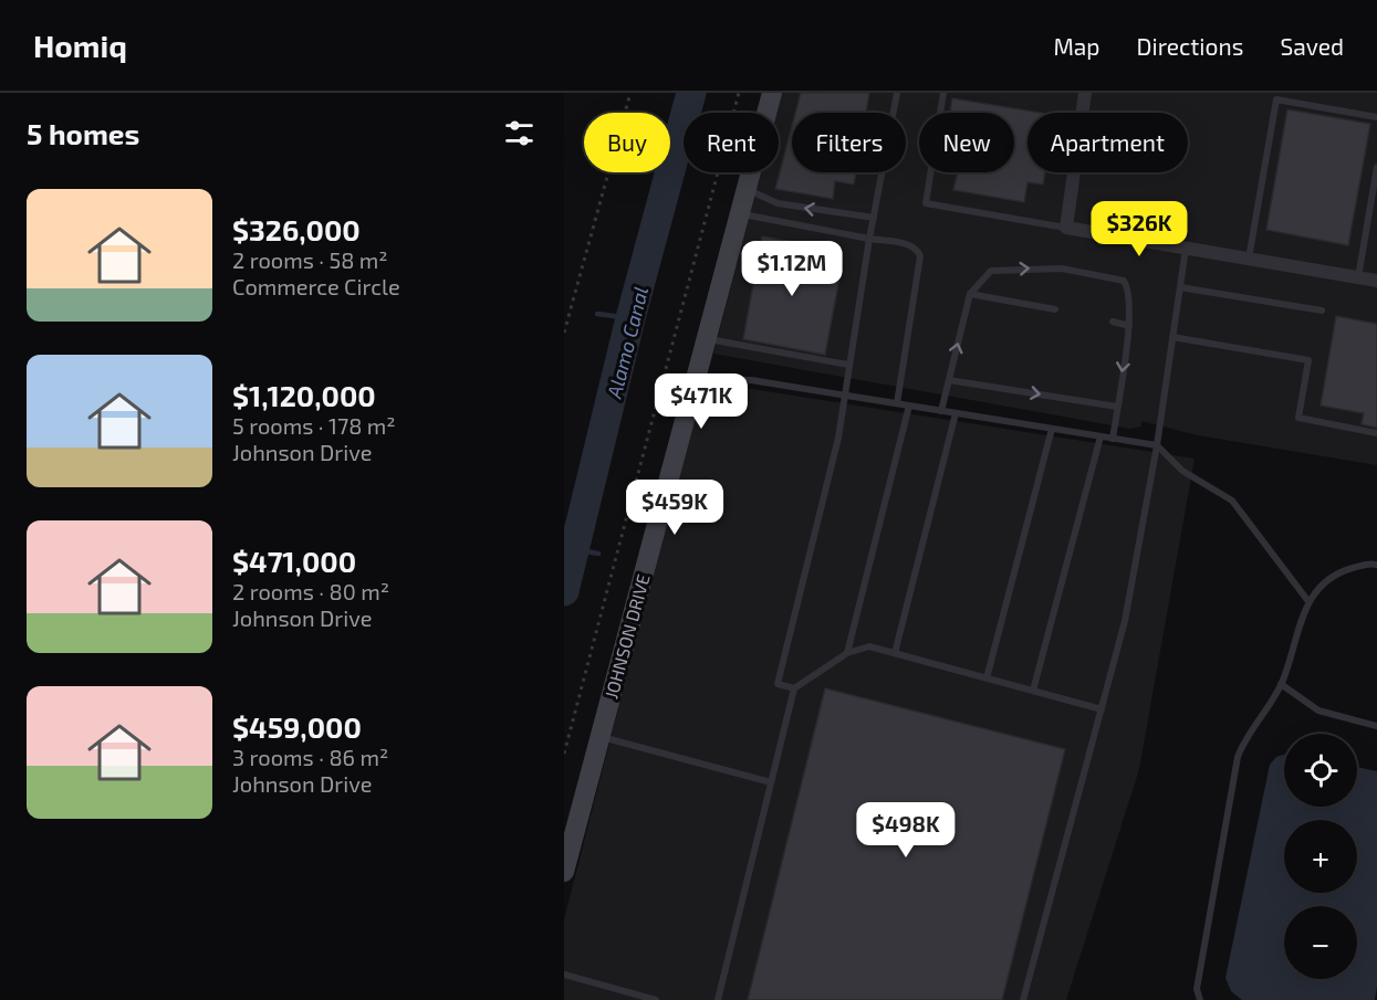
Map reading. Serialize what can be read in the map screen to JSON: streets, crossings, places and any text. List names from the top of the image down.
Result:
{
  "streets": {
    "street": ["JOHNSON DRIVE"]
  },
  "water": ["Alamo Canal"],
  "page": {
    "header": "Homiq",
    "nav": ["Map", "Directions", "Saved"],
    "heading": "5 homes",
    "chip": [
      "Buy",
      "Rent",
      "Filters",
      "New",
      "Apartment"
    ],
    "list": [
      {
        "name": "$326,000",
        "note": "2 rooms · 58 m² · Commerce Circle"
      },
      {
        "name": "$1,120,000",
        "note": "5 rooms · 178 m² · Johnson Drive"
      },
      {
        "name": "$471,000",
        "note": "2 rooms · 80 m² · Johnson Drive"
      },
      {
        "name": "$459,000",
        "note": "3 rooms · 86 m² · Johnson Drive"
      }
    ],
    "price": [
      "$326K",
      "$1.12M",
      "$471K",
      "$459K",
      "$498K"
    ],
    "map_buttons": ["+", "−"]
  }
}
